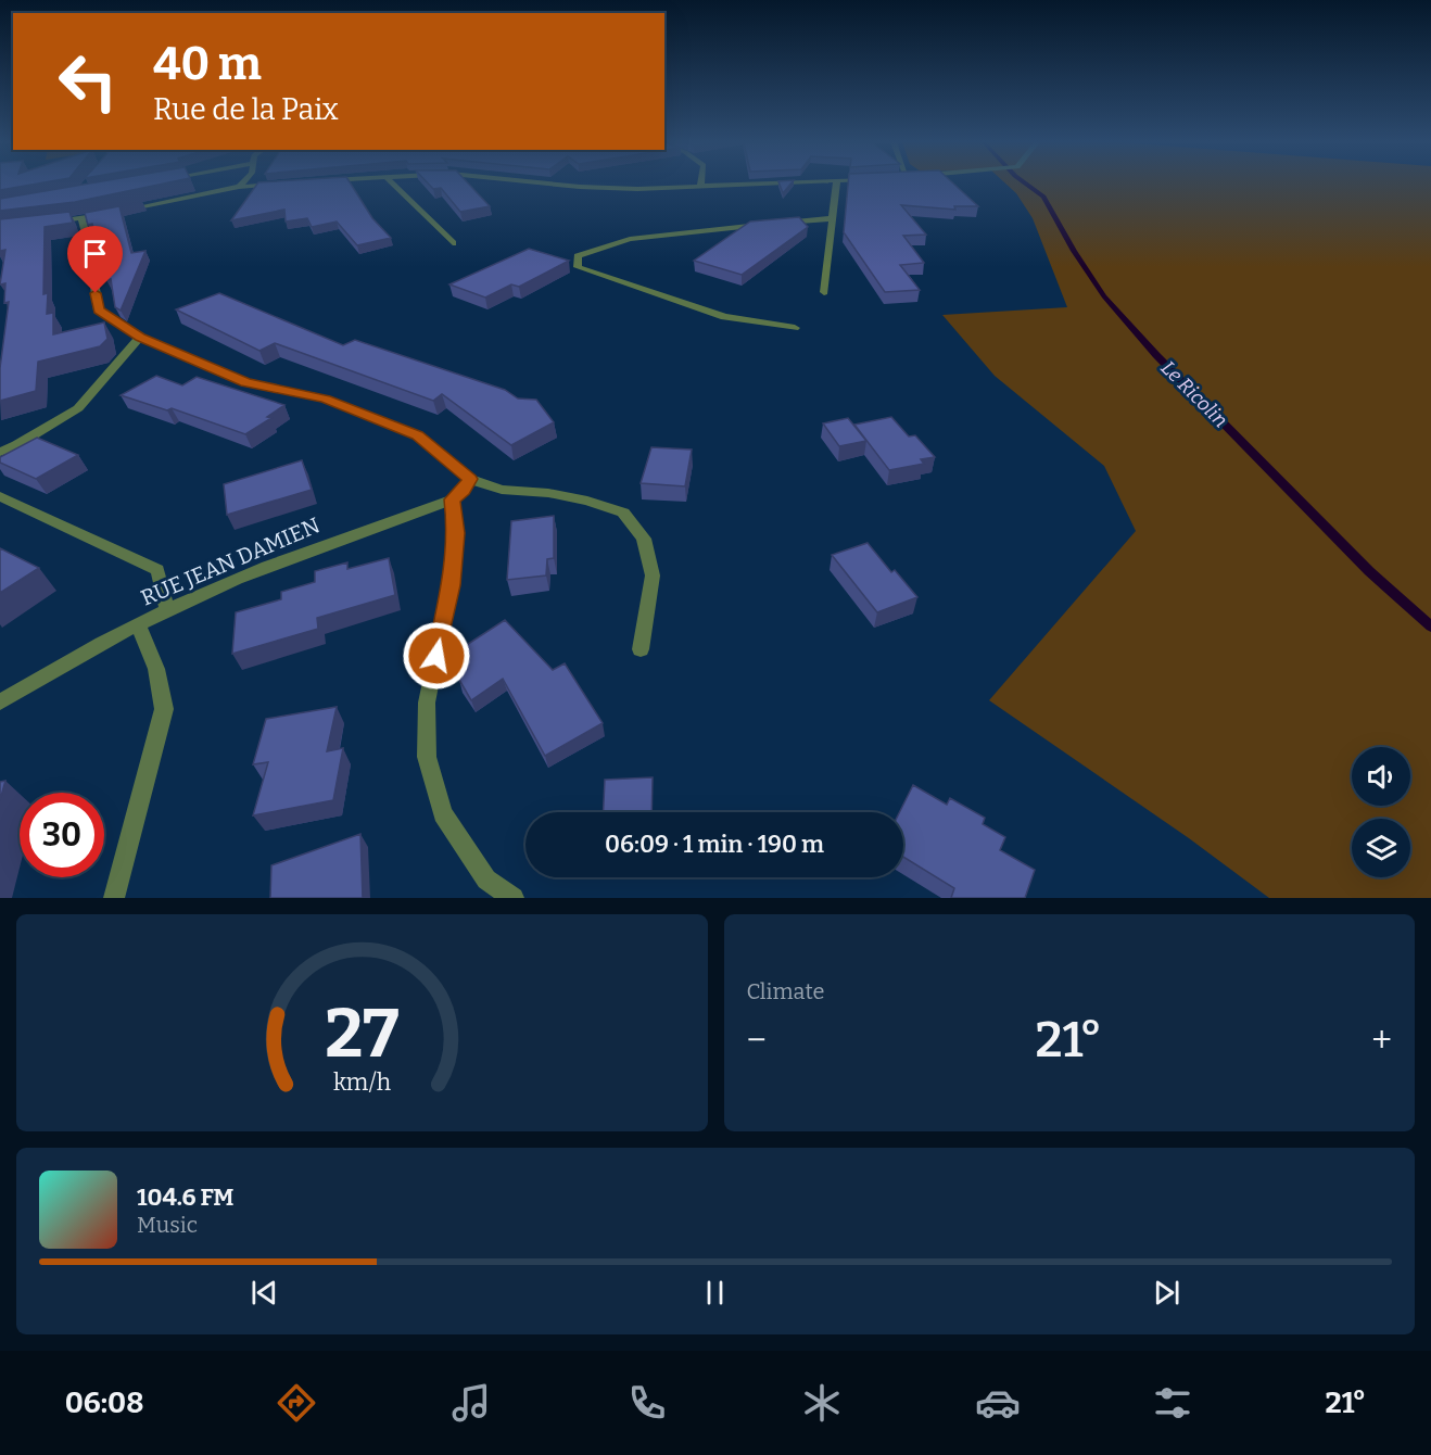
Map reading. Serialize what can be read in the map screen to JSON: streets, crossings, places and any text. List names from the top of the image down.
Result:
{
  "streets": {
    "street": ["RUE JEAN DAMIEN"]
  },
  "water": ["Le Ricolin"],
  "page": {
    "turn": ["40 m", "Rue de la Paix"],
    "limit": "30",
    "trip": "06:09 · 1 min · 190 m",
    "tile": "Climate",
    "heat": ["−", "21°", "+"],
    "song": ["104.6 FM", "Music"],
    "tabs": ["06:08", "21°"],
    "gauge": ["27", "km/h"]
  }
}
